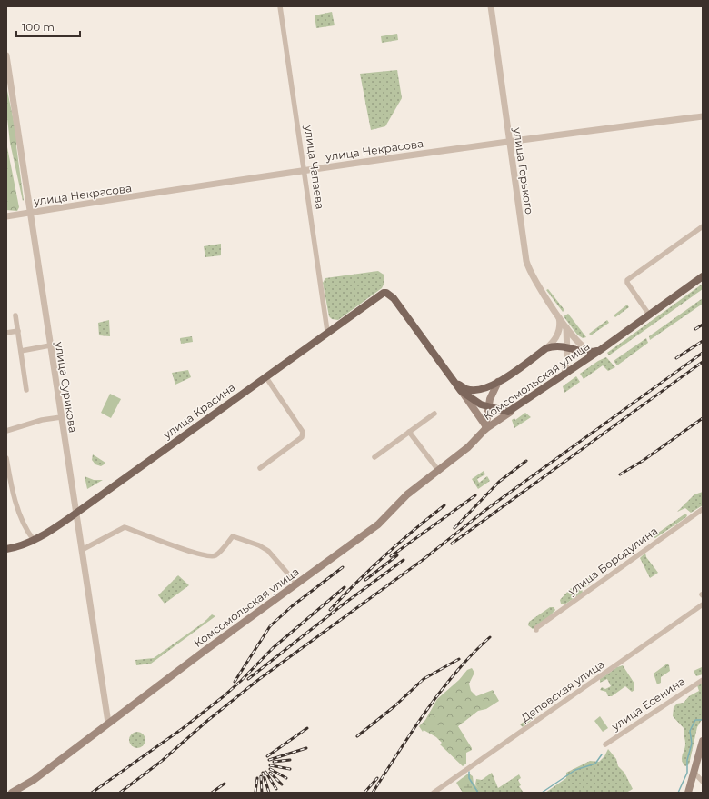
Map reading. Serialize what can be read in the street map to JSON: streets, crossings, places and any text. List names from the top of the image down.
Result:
{
  "streets": {
    "main road": ["Комсомольская улица", "улица Красина"],
    "street": [
      "улица Некрасова",
      "улица Чапаева",
      "улица Горького",
      "улица Сурикова",
      "улица Бородулина",
      "Деповская улица",
      "улица Есенина"
    ]
  },
  "crossings": [
    ["улица Некрасова", "улица Чапаева"],
    ["улица Некрасова", "улица Горького"],
    ["улица Некрасова", "улица Сурикова"],
    ["улица Чапаева", "улица Красина"],
    ["улица Горького", "Комсомольская улица"],
    ["Комсомольская улица", "улица Сурикова"],
    ["Комсомольская улица", "улица Красина"],
    ["улица Сурикова", "улица Красина"]
  ],
  "scale_bar": "100 m"
}
